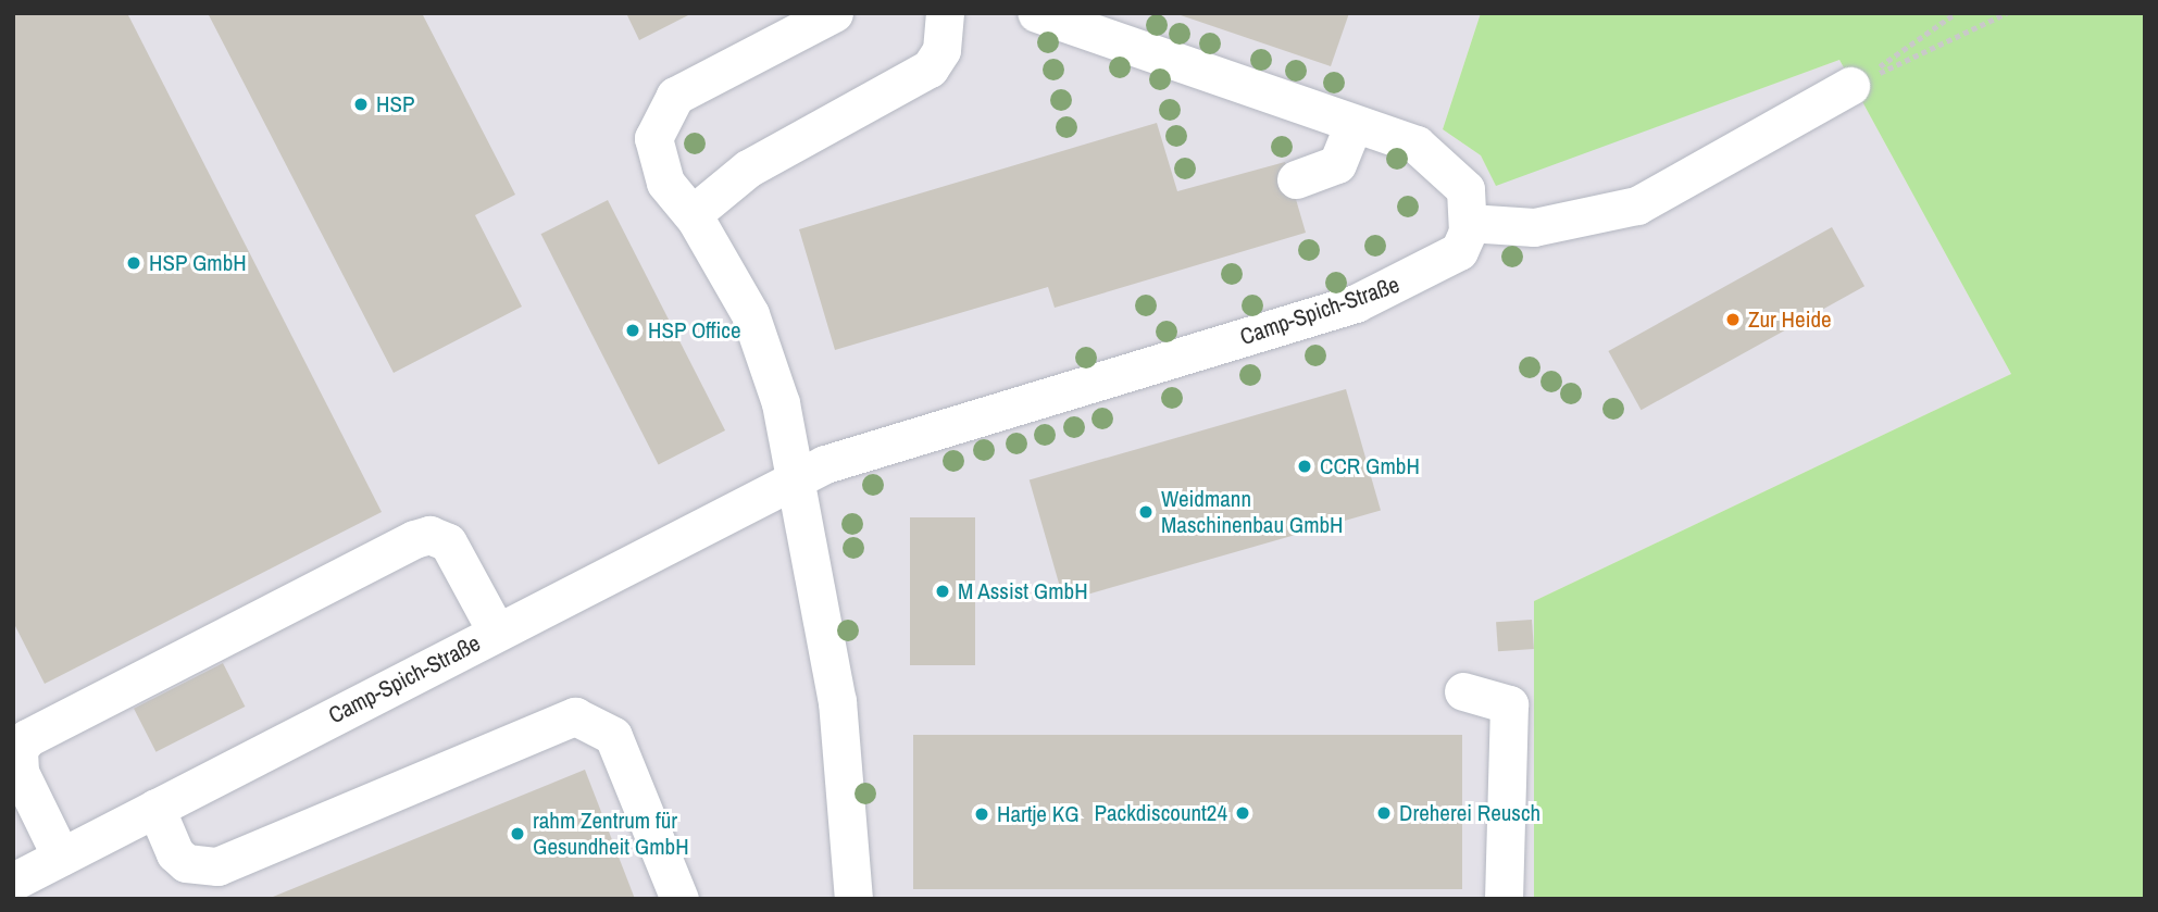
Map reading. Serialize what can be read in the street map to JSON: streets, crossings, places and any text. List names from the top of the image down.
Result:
{
  "streets": {
    "street": ["Camp-Spich-Straße"]
  },
  "places": [
    "HSP",
    "HSP GmbH",
    "Zur Heide",
    "HSP Office",
    "CCR GmbH",
    "Weidmann Maschinenbau GmbH",
    "M Assist GmbH",
    "Packdiscount24",
    "Dreherei Reusch",
    "Hartje KG",
    "rahm Zentrum für Gesundheit GmbH"
  ]
}
